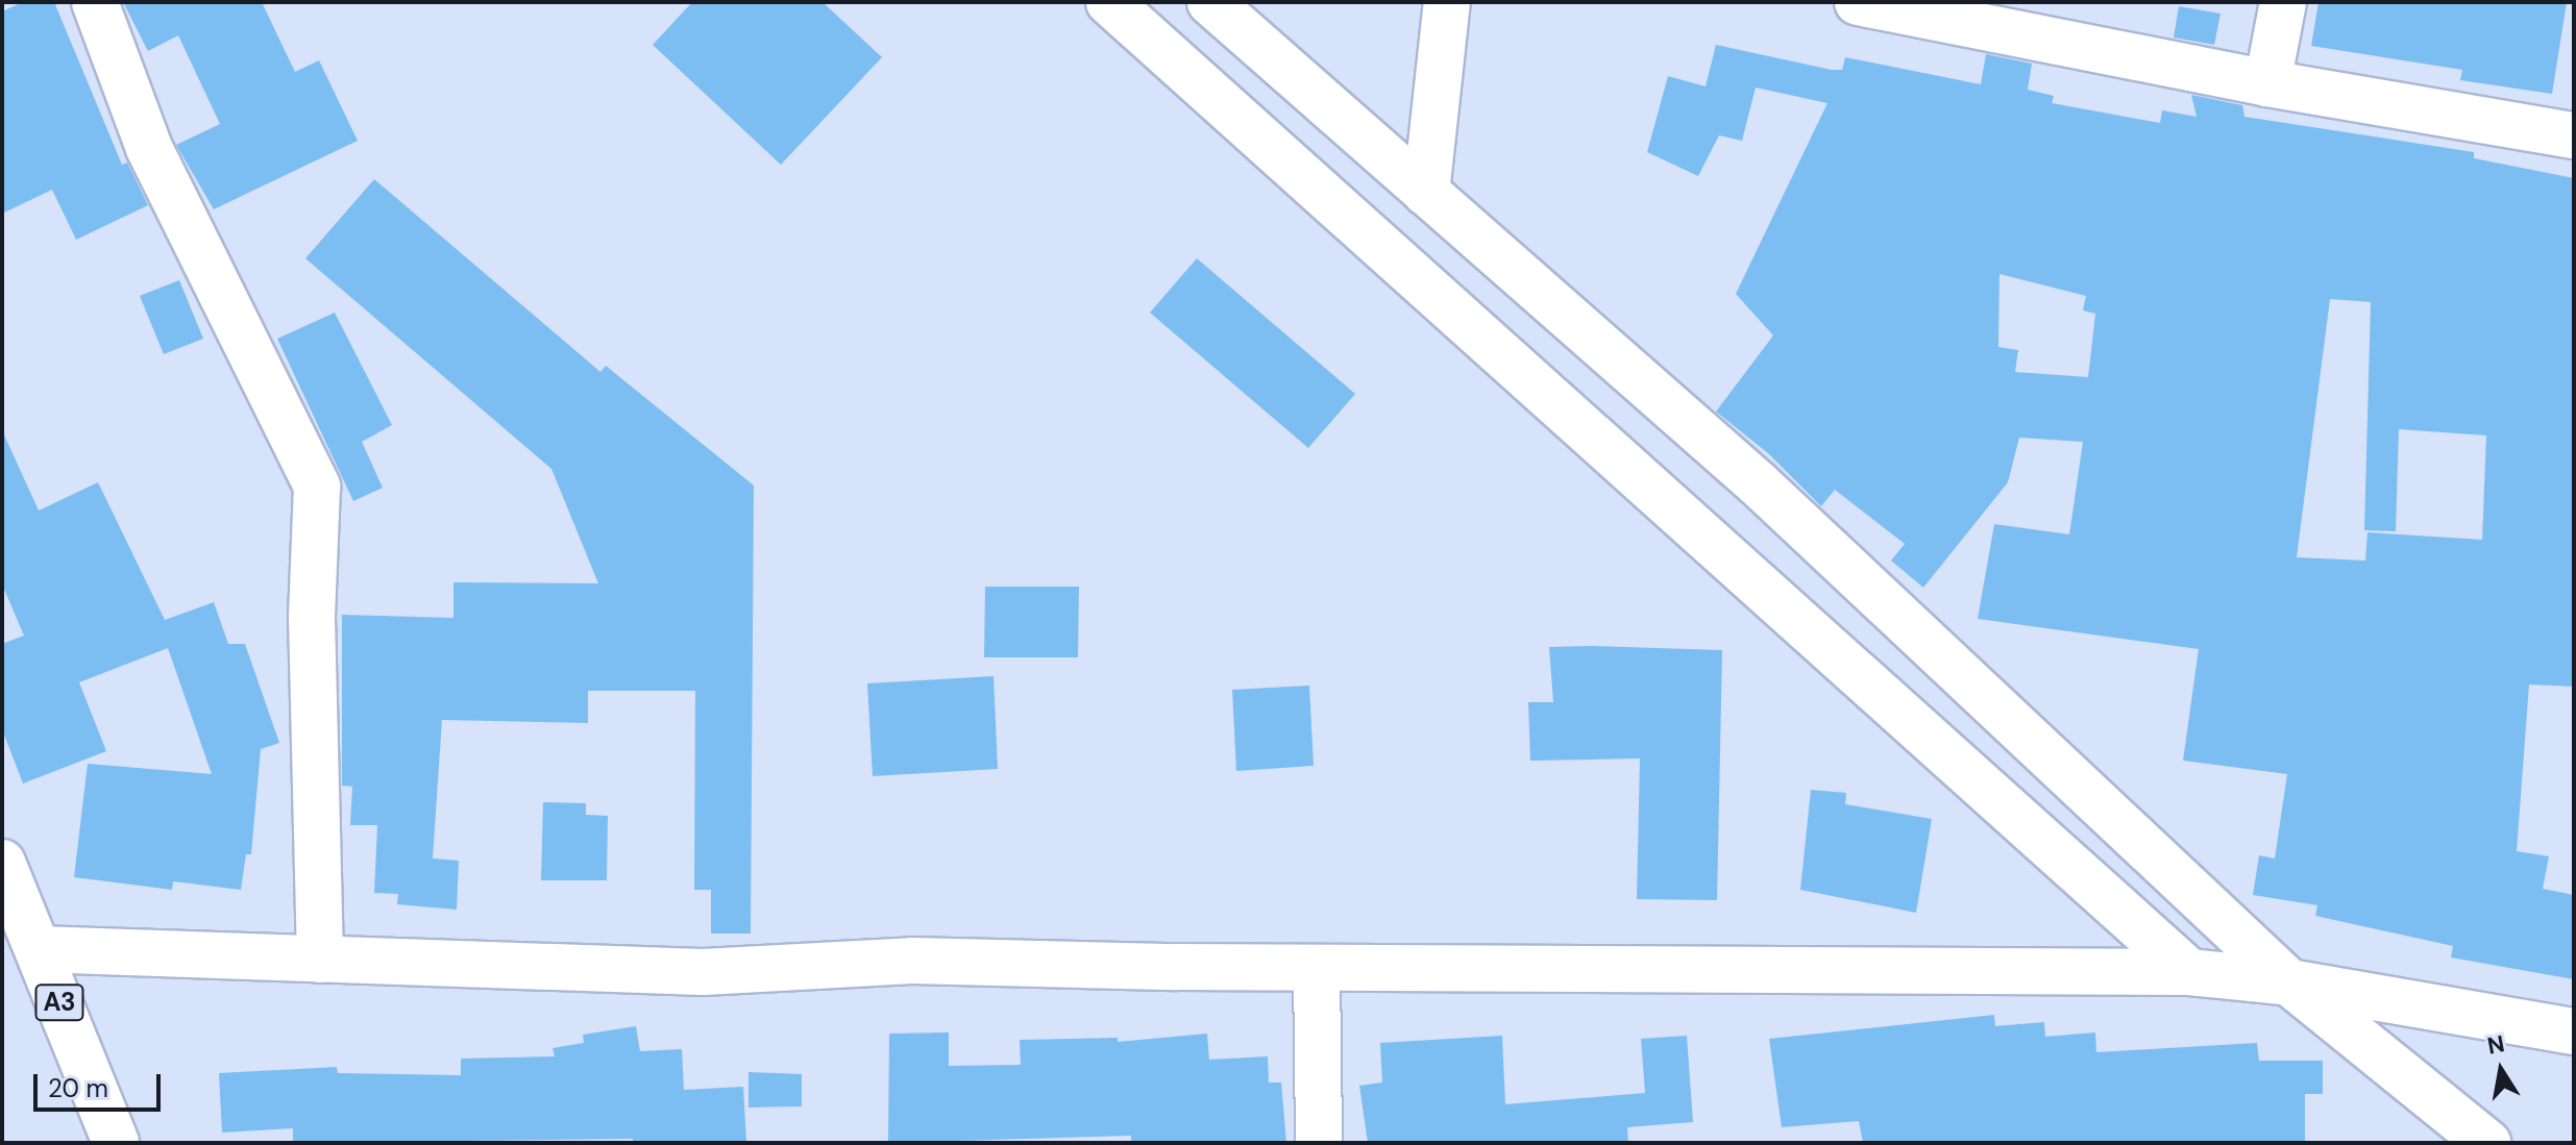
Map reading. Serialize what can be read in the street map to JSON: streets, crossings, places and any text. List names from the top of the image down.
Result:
{
  "streets": {
    "main road": ["A3"]
  },
  "scale_bar": "20 m",
  "north": "top"
}
